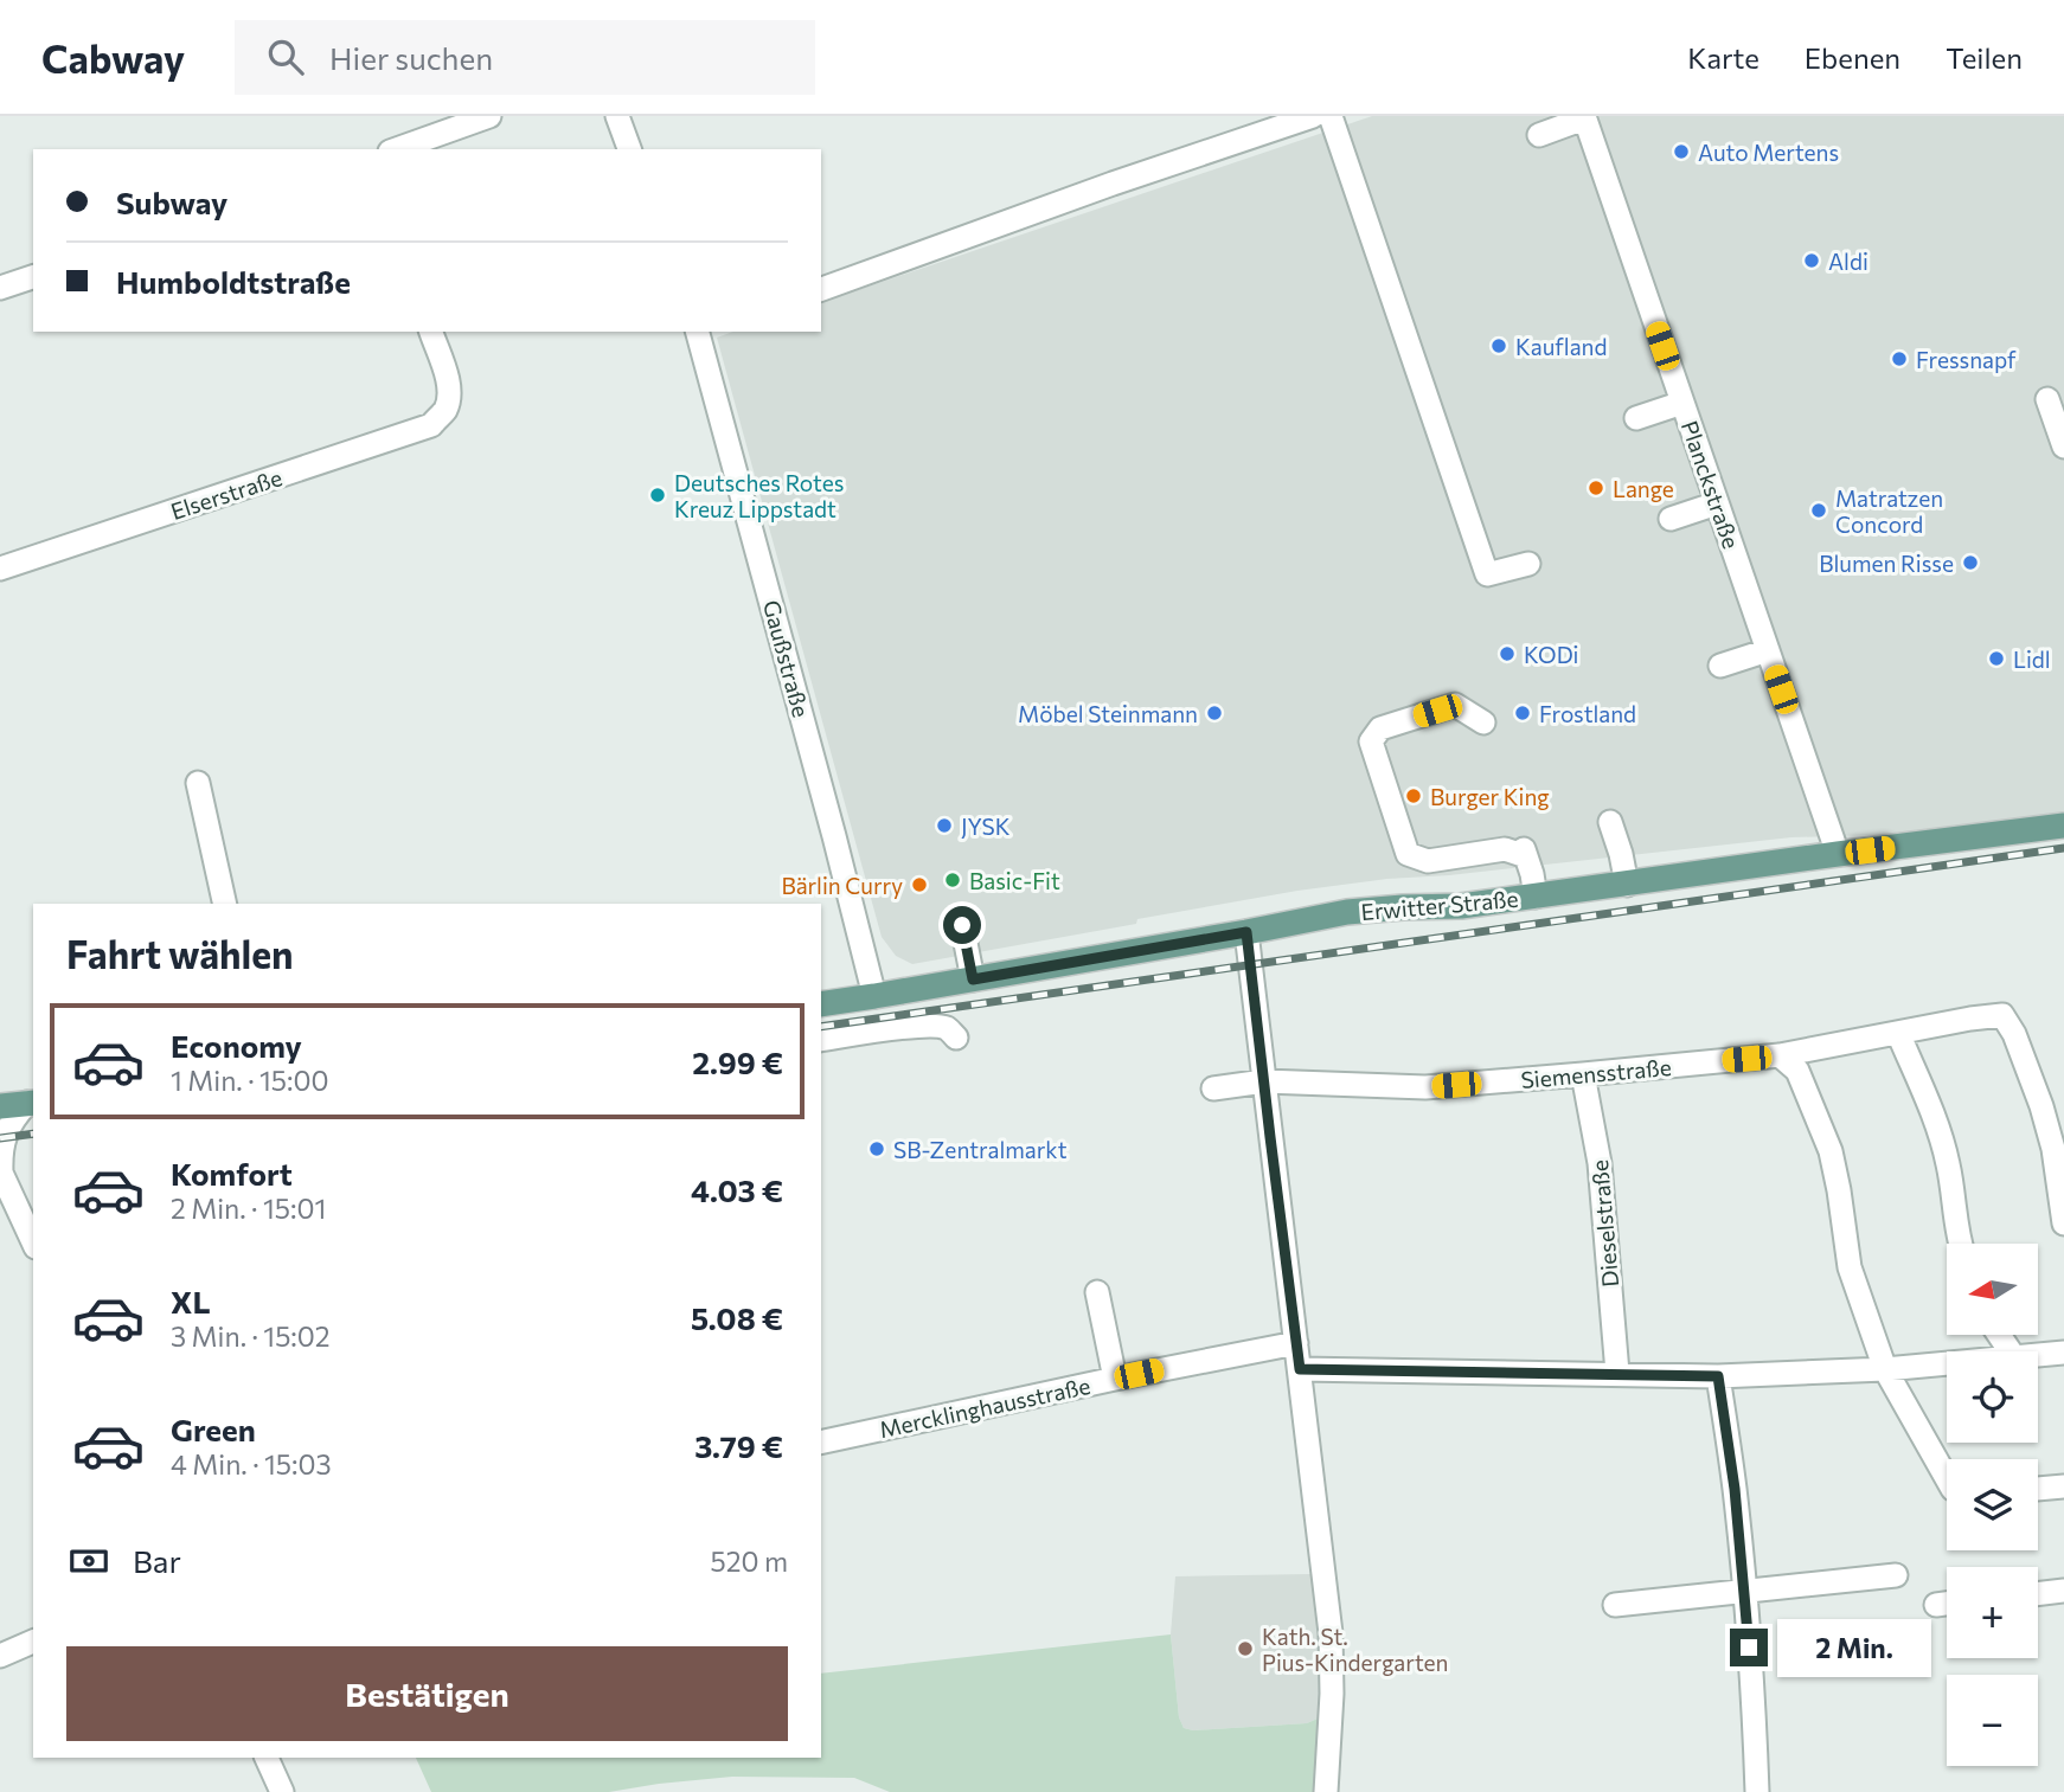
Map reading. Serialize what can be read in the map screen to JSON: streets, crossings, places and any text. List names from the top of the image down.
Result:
{
  "streets": {
    "main road": ["Erwitter Straße"],
    "street": [
      "Planckstraße",
      "Elserstraße",
      "Gaußstraße",
      "Siemensstraße",
      "Dieselstraße",
      "Mercklinghausstraße"
    ]
  },
  "crossings": [
    ["Planckstraße", "Erwitter Straße"],
    ["Gaußstraße", "Erwitter Straße"],
    ["Siemensstraße", "Dieselstraße"]
  ],
  "places": [
    "Auto Mertens",
    "Aldi",
    "Kaufland",
    "Fressnapf",
    "Lange",
    "Deutsches Rotes Kreuz Lippstadt",
    "Matratzen Concord",
    "Blumen Risse",
    "KODi",
    "Lidl",
    "Möbel Steinmann",
    "Frostland",
    "Burger King",
    "JYSK",
    "Basic-Fit",
    "Bärlin Curry",
    "SB-Zentralmarkt",
    "Kath. St. Pius-Kindergarten"
  ],
  "north": "left",
  "page": {
    "header": "Cabway",
    "search": "Hier suchen",
    "nav": ["Karte", "Ebenen", "Teilen"],
    "banner": ["Subway", "Humboldtstraße"],
    "heading": "Fahrt wählen",
    "list": [
      {
        "name": "Economy",
        "note": "1 Min. · 15:00",
        "value": "2.99 €"
      },
      {
        "name": "Komfort",
        "note": "2 Min. · 15:01",
        "value": "4.03 €"
      },
      {
        "name": "XL",
        "note": "3 Min. · 15:02",
        "value": "5.08 €"
      },
      {
        "name": "Green",
        "note": "4 Min. · 15:03",
        "value": "3.79 €"
      }
    ],
    "map_buttons": ["+", "−"],
    "pay": ["Bar", "520 m"],
    "bubble": "2 Min.",
    "buttons": "Bestätigen"
  }
}
